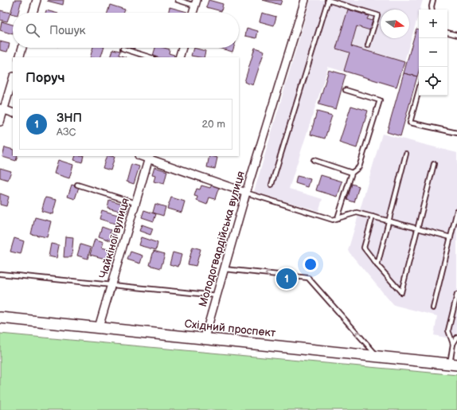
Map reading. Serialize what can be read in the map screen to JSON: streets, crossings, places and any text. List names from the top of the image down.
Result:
{
  "streets": {
    "main road": ["Східний проспект"],
    "street": ["Чайкіної вулиця", "Молодогвардійська вулиця"]
  },
  "crossings": [
    ["Чайкіної вулиця", "Східний проспект"],
    ["Молодогвардійська вулиця", "Східний проспект"]
  ],
  "north": "right",
  "page": {
    "map_buttons": ["+", "−"],
    "search": "Пошук",
    "heading": "Поруч",
    "list": [
      {
        "mark": "1",
        "name": "ЗНП",
        "note": "АЗС",
        "value": "20 m"
      }
    ],
    "pins": "1"
  }
}
